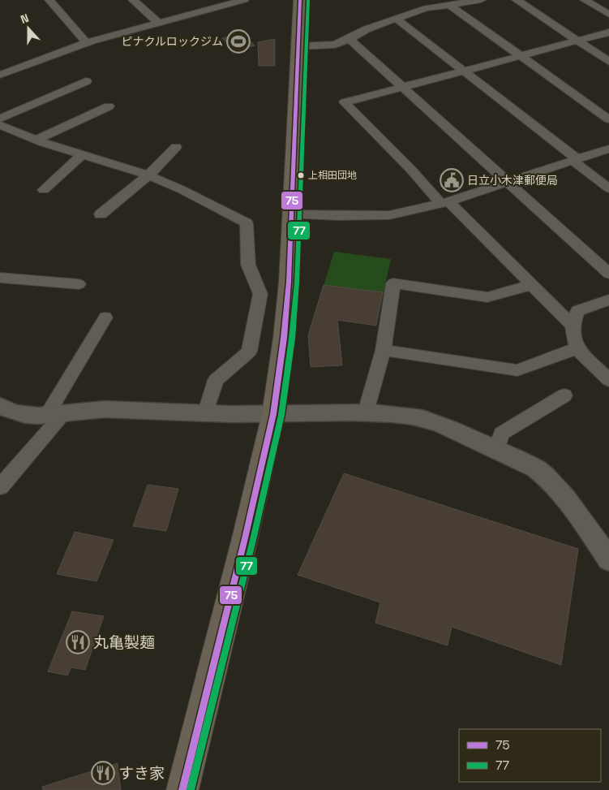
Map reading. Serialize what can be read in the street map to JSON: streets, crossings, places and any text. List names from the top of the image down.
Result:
{
  "places": {
    "sports": ["ピナクルロックジム"],
    "other": ["上相田団地"],
    "public building": ["日立小木津郵便局"],
    "restaurant": ["丸亀製麺", "すき家"]
  },
  "lines": ["transit line 75", "transit line 77"],
  "legend": ["75", "77"],
  "north": "top"
}
